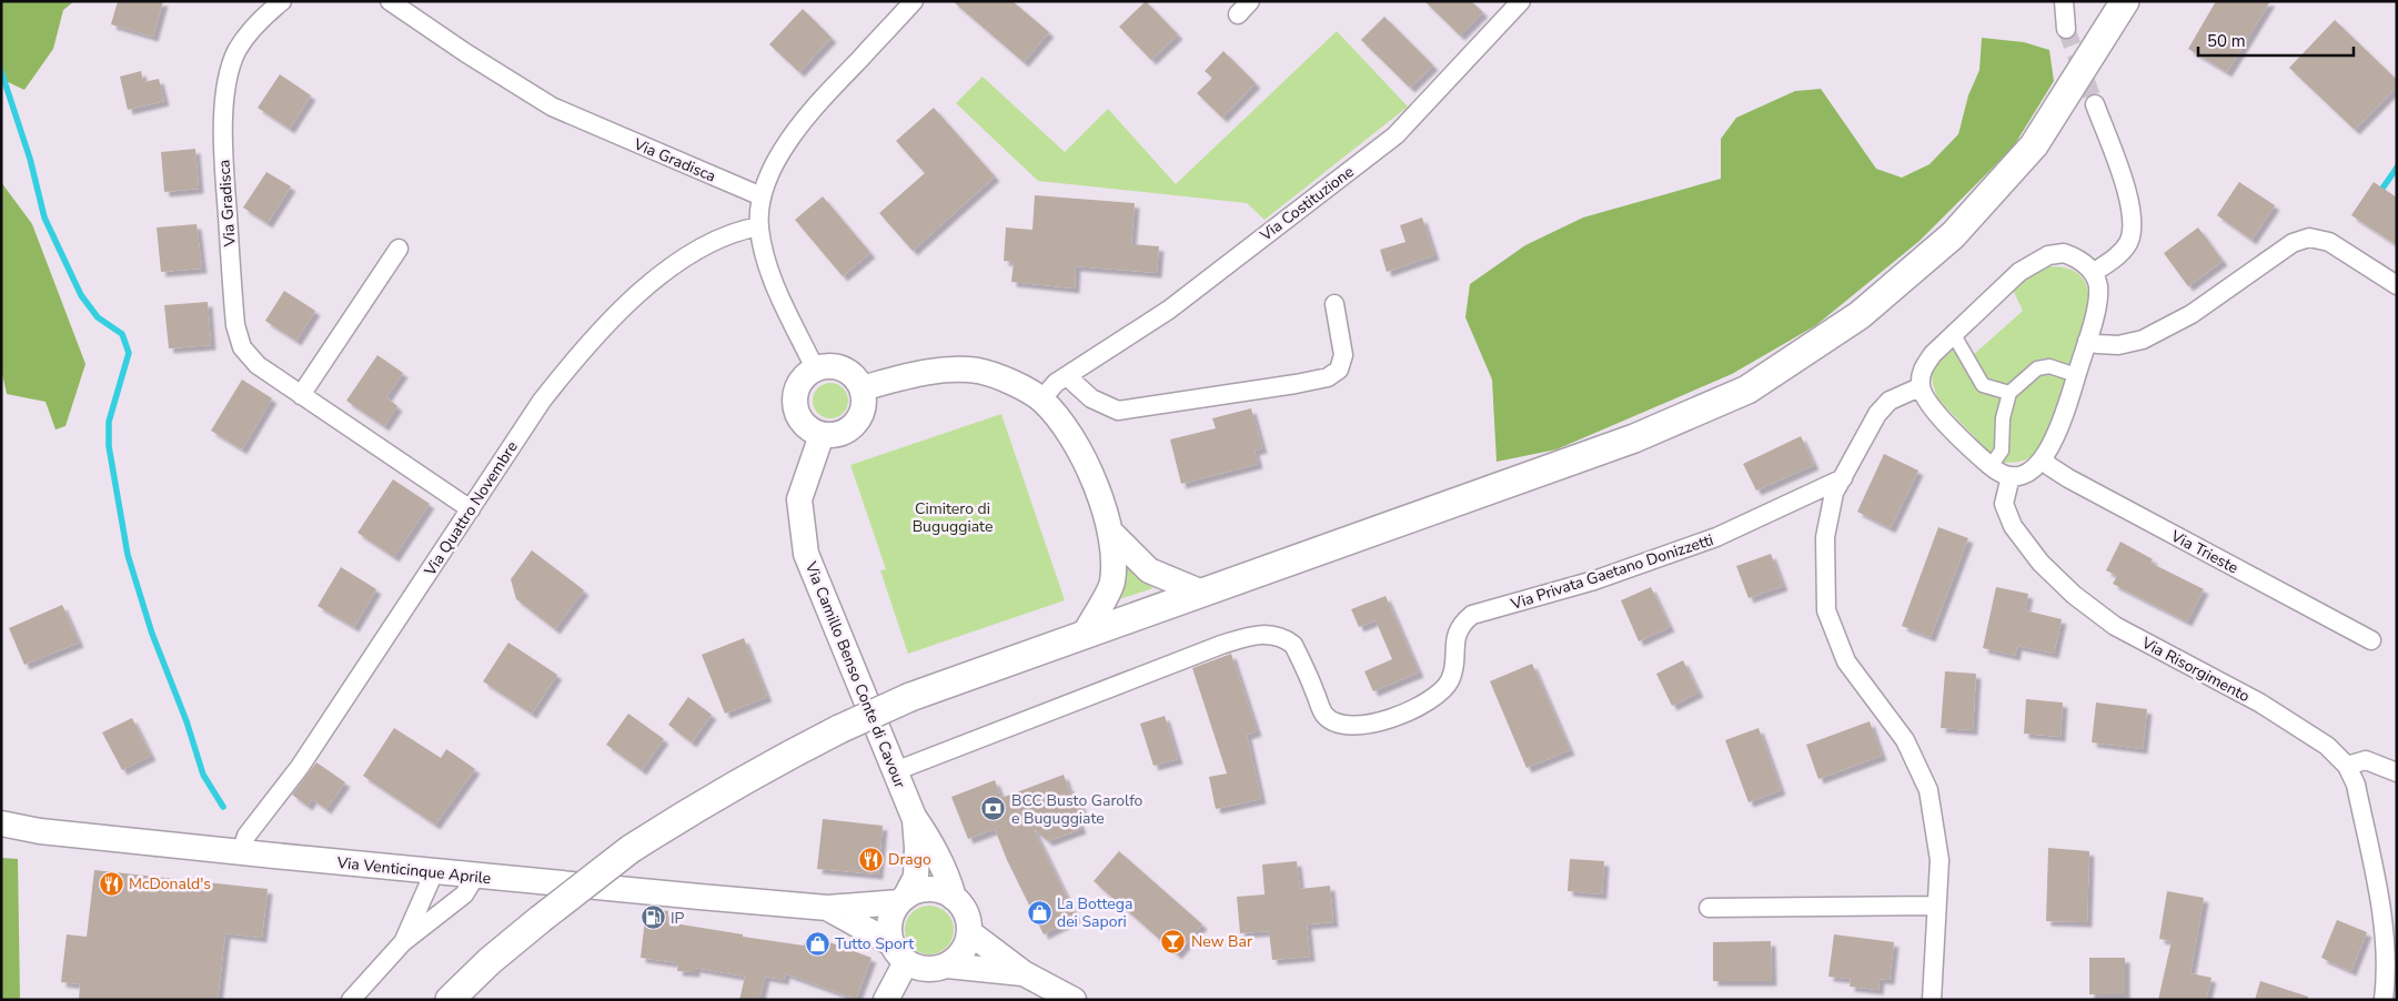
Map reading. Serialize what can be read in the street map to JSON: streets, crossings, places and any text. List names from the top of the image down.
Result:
{
  "streets": {
    "main road": ["Via Camillo Benso Conte di Cavour", "Via Venticinque Aprile"],
    "street": [
      "Via Gradisca",
      "Via Costituzione",
      "Via Quattro Novembre",
      "Via Trieste",
      "Via Privata Gaetano Donizzetti",
      "Via Risorgimento"
    ]
  },
  "crossings": [
    ["Via Gradisca", "Via Quattro Novembre"],
    ["Via Quattro Novembre", "Via Venticinque Aprile"],
    ["Via Privata Gaetano Donizzetti", "Via Camillo Benso Conte di Cavour"],
    ["Via Camillo Benso Conte di Cavour", "Via Venticinque Aprile"]
  ],
  "parks": ["Cimitero di Buguggiate"],
  "places": {
    "bank": ["BCC Busto Garolfo e Buguggiate"],
    "restaurant": ["Drago", "McDonald's"],
    "shop": ["La Bottega dei Sapori", "Tutto Sport"],
    "fuel station": ["IP"],
    "bar": ["New Bar"]
  },
  "scale_bar": "50 m"
}
